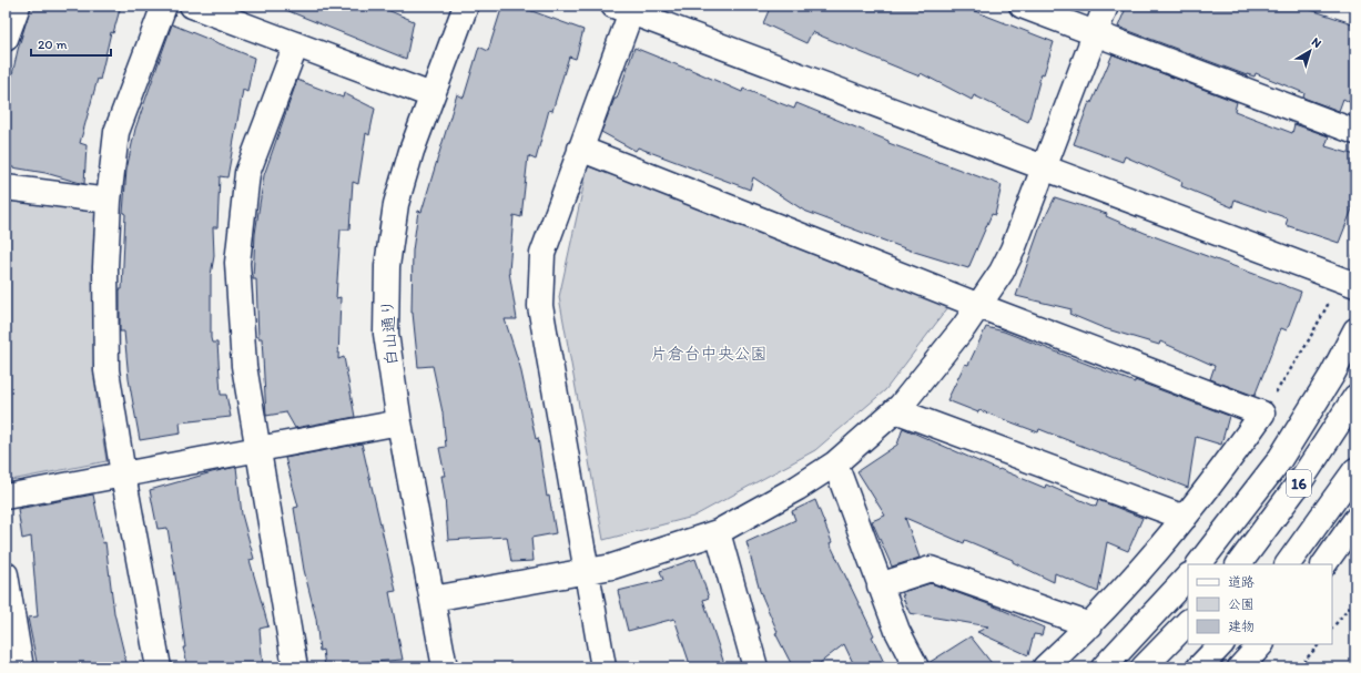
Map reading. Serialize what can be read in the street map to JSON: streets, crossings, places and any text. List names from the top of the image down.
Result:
{
  "streets": {
    "main road": ["白山通り", "16"]
  },
  "parks": ["片倉台中央公園"],
  "legend": ["道路", "公園", "建物"],
  "scale_bar": "20 m",
  "north": "top right"
}
